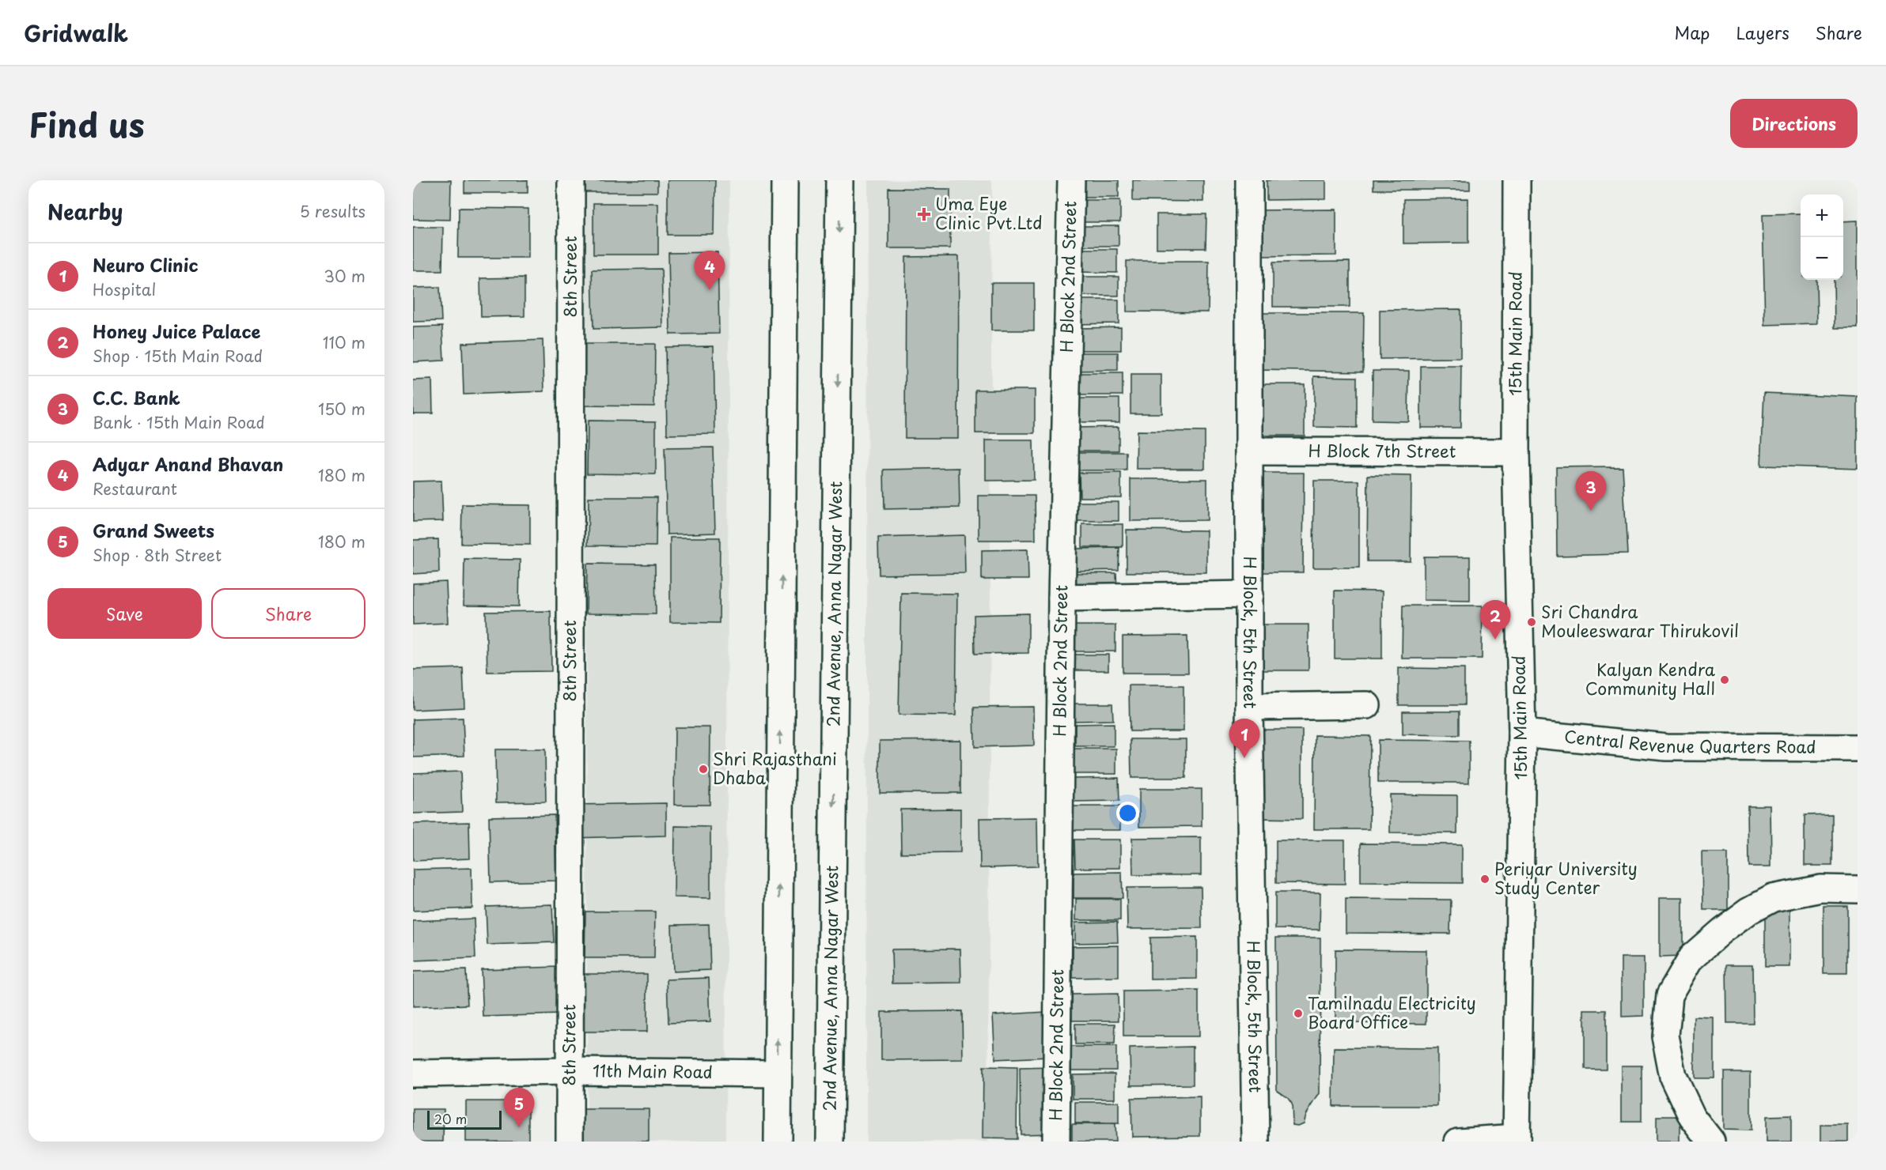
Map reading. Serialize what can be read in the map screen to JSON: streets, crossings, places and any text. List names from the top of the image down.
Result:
{
  "streets": {
    "street": [
      "8th Street",
      "H Block 2nd Street",
      "15th Main Road",
      "H Block 7th Street",
      "2nd Avenue, Anna Nagar West",
      "H Block, 5th Street",
      "Central Revenue Quarters Road",
      "11th Main Road"
    ]
  },
  "crossings": [
    ["8th Street", "11th Main Road"],
    ["15th Main Road", "H Block 7th Street"],
    ["15th Main Road", "Central Revenue Quarters Road"],
    ["H Block 7th Street", "H Block, 5th Street"]
  ],
  "places": {
    "health": ["Uma Eye Clinic Pvt.Ltd"],
    "other": [
      "Sri Chandra Mouleeswarar Thirukovil",
      "Kalyan Kendra Community Hall",
      "Shri Rajasthani Dhaba",
      "Periyar University Study Center",
      "Tamilnadu Electricity Board Office"
    ]
  },
  "scale_bar": "20 m",
  "page": {
    "header": "Gridwalk",
    "nav": ["Map", "Layers", "Share"],
    "title": "Find us",
    "buttons": [
      "Directions",
      ["Save", "Share"]
    ],
    "heading": ["Nearby", "5 results"],
    "map_buttons": ["+", "−"],
    "list": [
      {
        "mark": "1",
        "name": "Neuro Clinic",
        "note": "Hospital",
        "value": "30 m"
      },
      {
        "mark": "2",
        "name": "Honey Juice Palace",
        "note": "Shop · 15th Main Road",
        "value": "110 m"
      },
      {
        "mark": "3",
        "name": "C.C. Bank",
        "note": "Bank · 15th Main Road",
        "value": "150 m"
      },
      {
        "mark": "4",
        "name": "Adyar Anand Bhavan",
        "note": "Restaurant",
        "value": "180 m"
      },
      {
        "mark": "5",
        "name": "Grand Sweets",
        "note": "Shop · 8th Street",
        "value": "180 m"
      }
    ],
    "pins": [
      "4",
      "3",
      "2",
      "1",
      "5"
    ],
    "scale": "20 m"
  }
}
